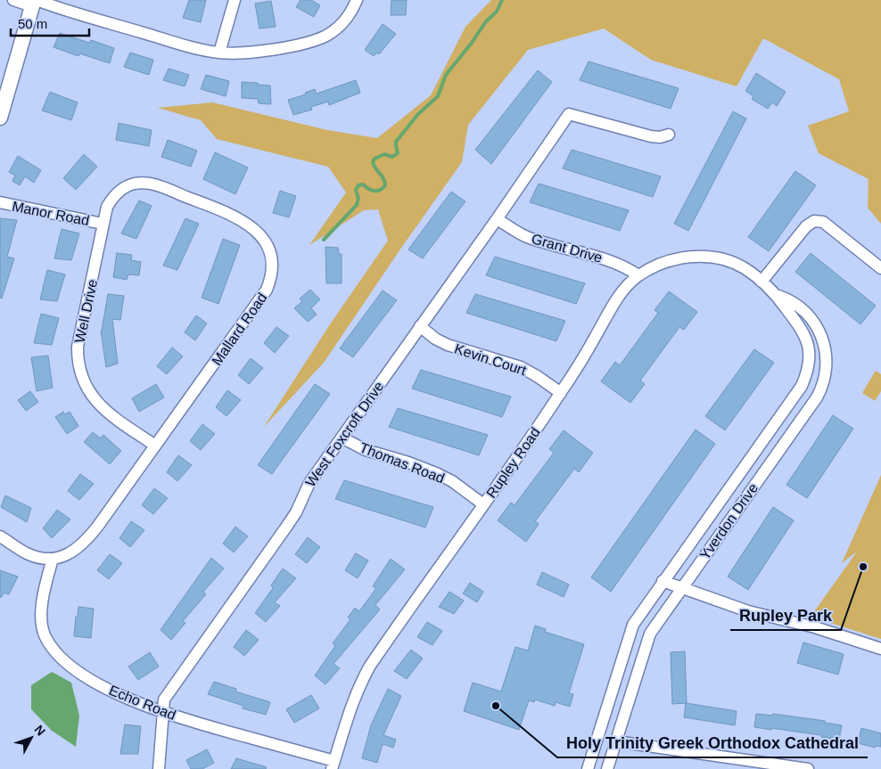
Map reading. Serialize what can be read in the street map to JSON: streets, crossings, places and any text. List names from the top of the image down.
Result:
{
  "streets": {
    "street": [
      "Manor Road",
      "Grant Drive",
      "Well Drive",
      "Mallard Road",
      "Kevin Court",
      "West Foxcroft Drive",
      "Thomas Road",
      "Rupley Road",
      "Yverdon Drive",
      "Echo Road"
    ]
  },
  "crossings": [
    ["Manor Road", "Well Drive"],
    ["Manor Road", "Mallard Road"],
    ["Grant Drive", "West Foxcroft Drive"],
    ["Grant Drive", "Rupley Road"],
    ["Well Drive", "Mallard Road"],
    ["Mallard Road", "Echo Road"],
    ["Kevin Court", "West Foxcroft Drive"],
    ["Kevin Court", "Rupley Road"],
    ["West Foxcroft Drive", "Thomas Road"],
    ["West Foxcroft Drive", "Echo Road"],
    ["Thomas Road", "Rupley Road"],
    ["Rupley Road", "Yverdon Drive"],
    ["Rupley Road", "Echo Road"]
  ],
  "places": ["Rupley Park", "Holy Trinity Greek Orthodox Cathedral"],
  "scale_bar": "50 m",
  "north": "top right"
}
